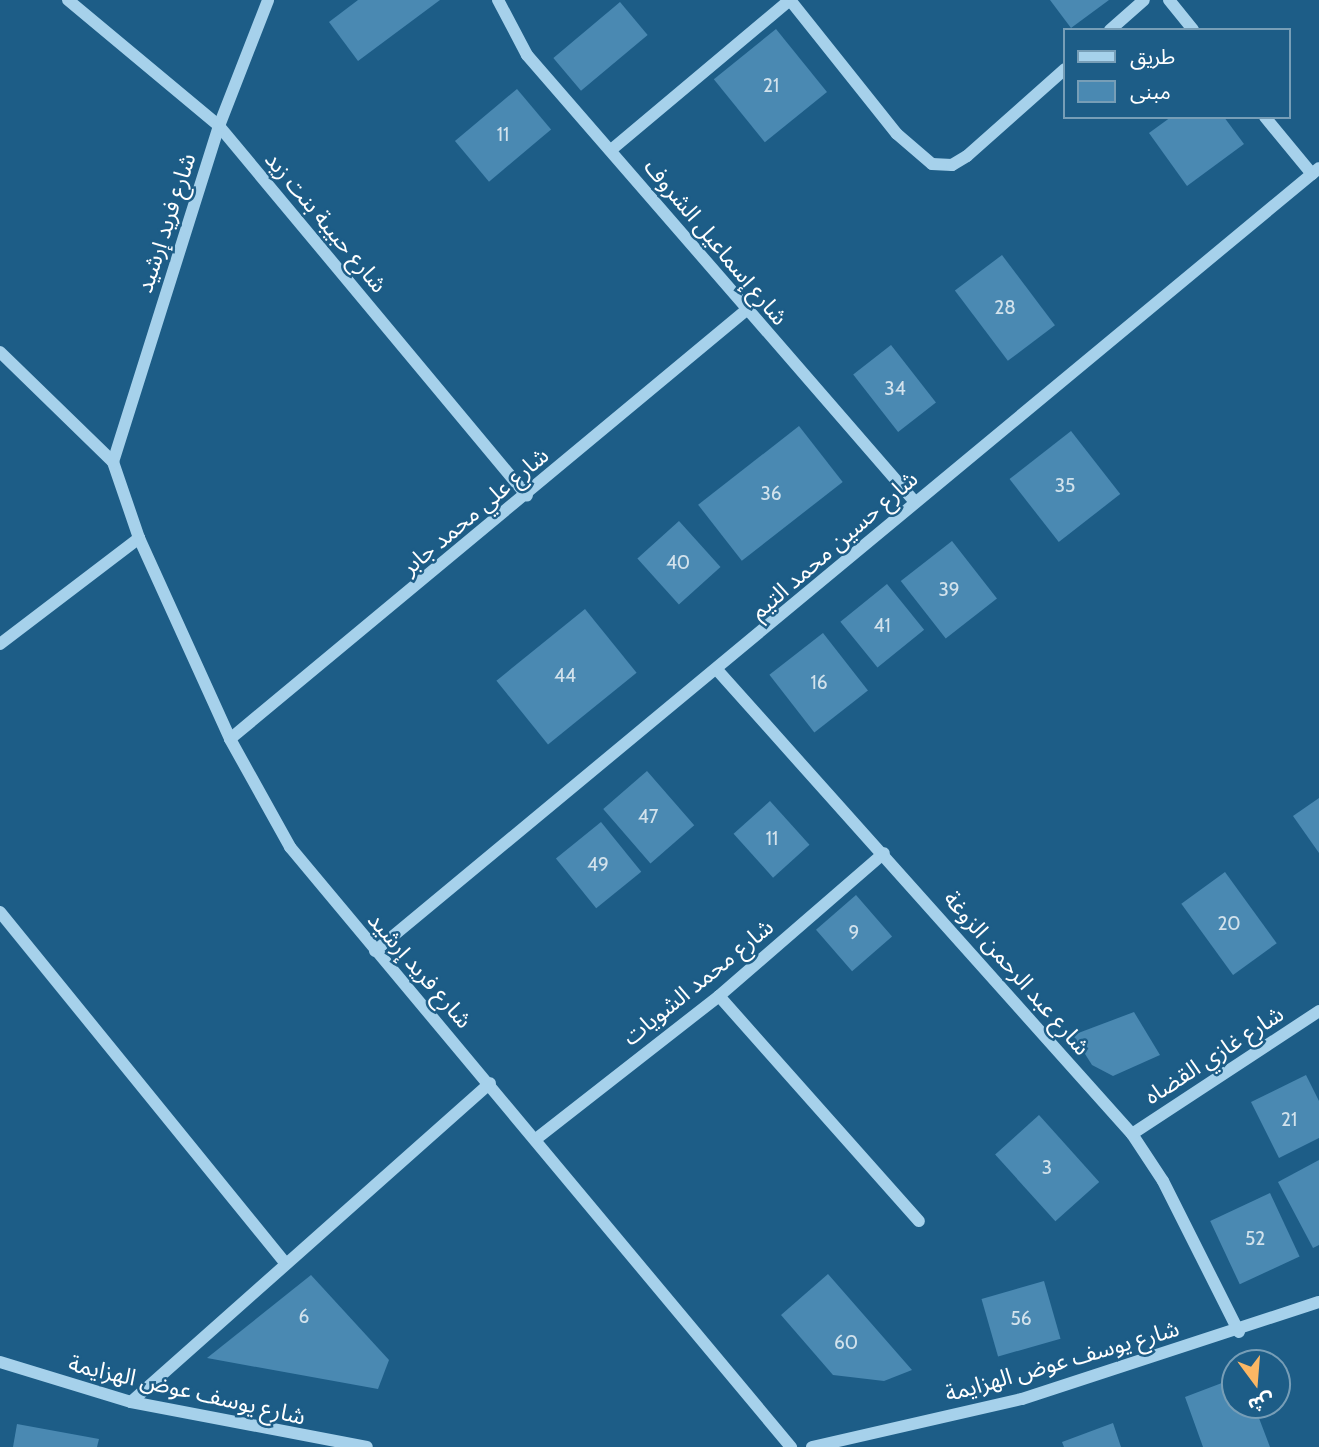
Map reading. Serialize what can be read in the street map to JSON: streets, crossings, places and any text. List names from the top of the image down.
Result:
{
  "streets": {
    "street": [
      "شارع حبيبة بنت زيد",
      "شارع فريد إرشيد",
      "شارع إسماعيل الشروف",
      "شارع علي محمد جابر",
      "شارع حسين محمد التيم",
      "شارع عبد الرحمن الزوغة",
      "شارع محمد الشويات",
      "شارع غازي القضاه",
      "شارع يوسف عوض الهزايمة"
    ]
  },
  "crossings": [
    ["شارع حبيبة بنت زيد", "شارع فريد إرشيد"],
    ["شارع حبيبة بنت زيد", "شارع علي محمد جابر"],
    ["شارع فريد إرشيد", "شارع علي محمد جابر"],
    ["شارع فريد إرشيد", "شارع حسين محمد التيم"],
    ["شارع فريد إرشيد", "شارع محمد الشويات"],
    ["شارع إسماعيل الشروف", "شارع علي محمد جابر"],
    ["شارع إسماعيل الشروف", "شارع حسين محمد التيم"],
    ["شارع حسين محمد التيم", "شارع عبد الرحمن الزوغة"],
    ["شارع عبد الرحمن الزوغة", "شارع محمد الشويات"],
    ["شارع عبد الرحمن الزوغة", "شارع غازي القضاه"],
    ["شارع عبد الرحمن الزوغة", "شارع يوسف عوض الهزايمة"]
  ],
  "house_numbers": [
    "21",
    "11",
    "28",
    "34",
    "35",
    "36",
    "40",
    "39",
    "41",
    "44",
    "16",
    "47",
    "11",
    "49",
    "20",
    "9",
    "21",
    "3",
    "52",
    "6",
    "56",
    "60"
  ],
  "legend": ["طريق", "مبنى"],
  "north": "bottom"
}
